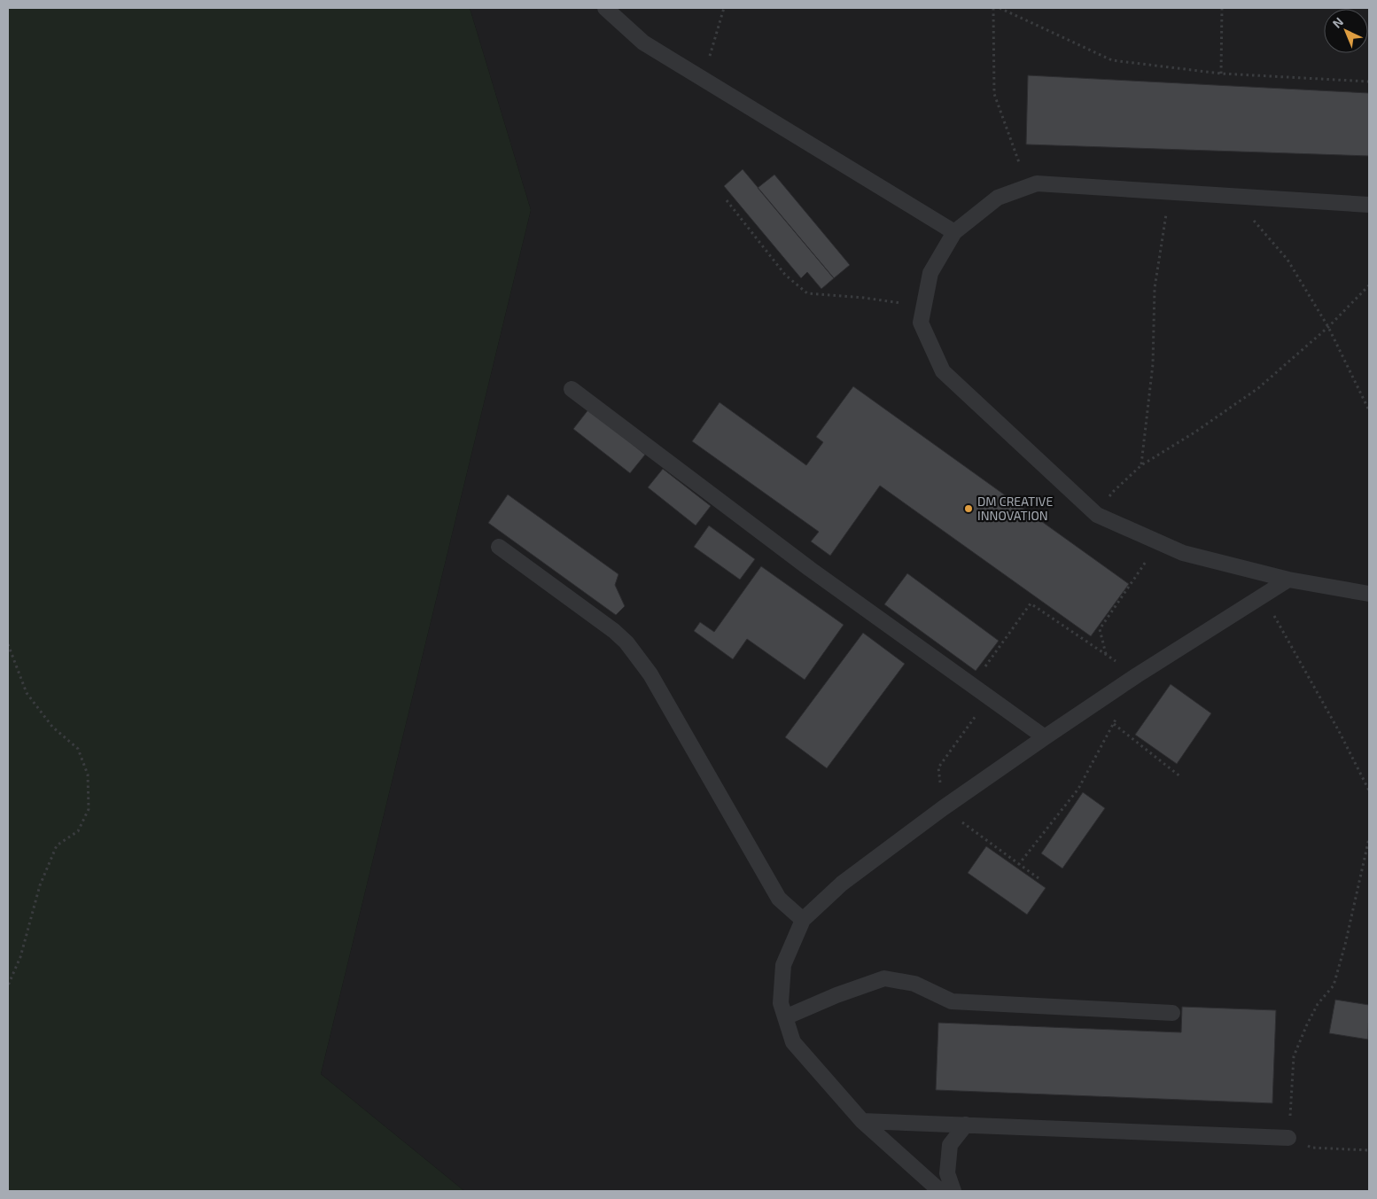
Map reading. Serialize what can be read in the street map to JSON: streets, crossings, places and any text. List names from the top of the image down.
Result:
{
  "places": ["DM CREATIVE INNOVATION"],
  "north": "top left"
}
